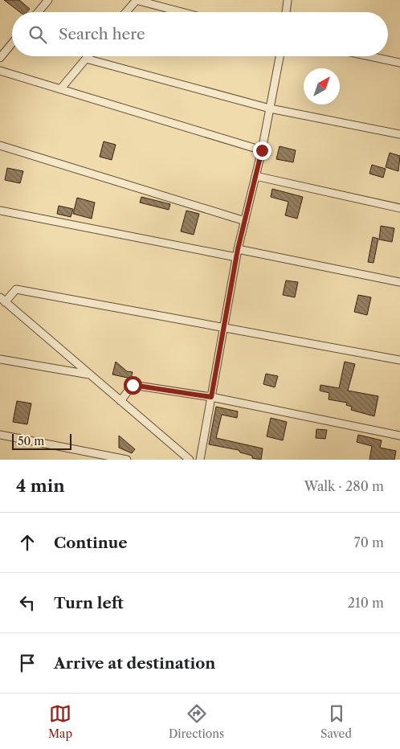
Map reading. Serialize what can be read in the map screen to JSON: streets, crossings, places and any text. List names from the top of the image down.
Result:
{
  "scale_bar": "50 m",
  "north": "top right",
  "page": {
    "search": "Search here",
    "scale": "50 m",
    "heading": ["4 min", "Walk · 280 m"],
    "list": [
      ["Continue", "70 m"],
      ["Turn left", "210 m"],
      "Arrive at destination"
    ],
    "nav": ["Map", "Directions", "Saved"]
  }
}
